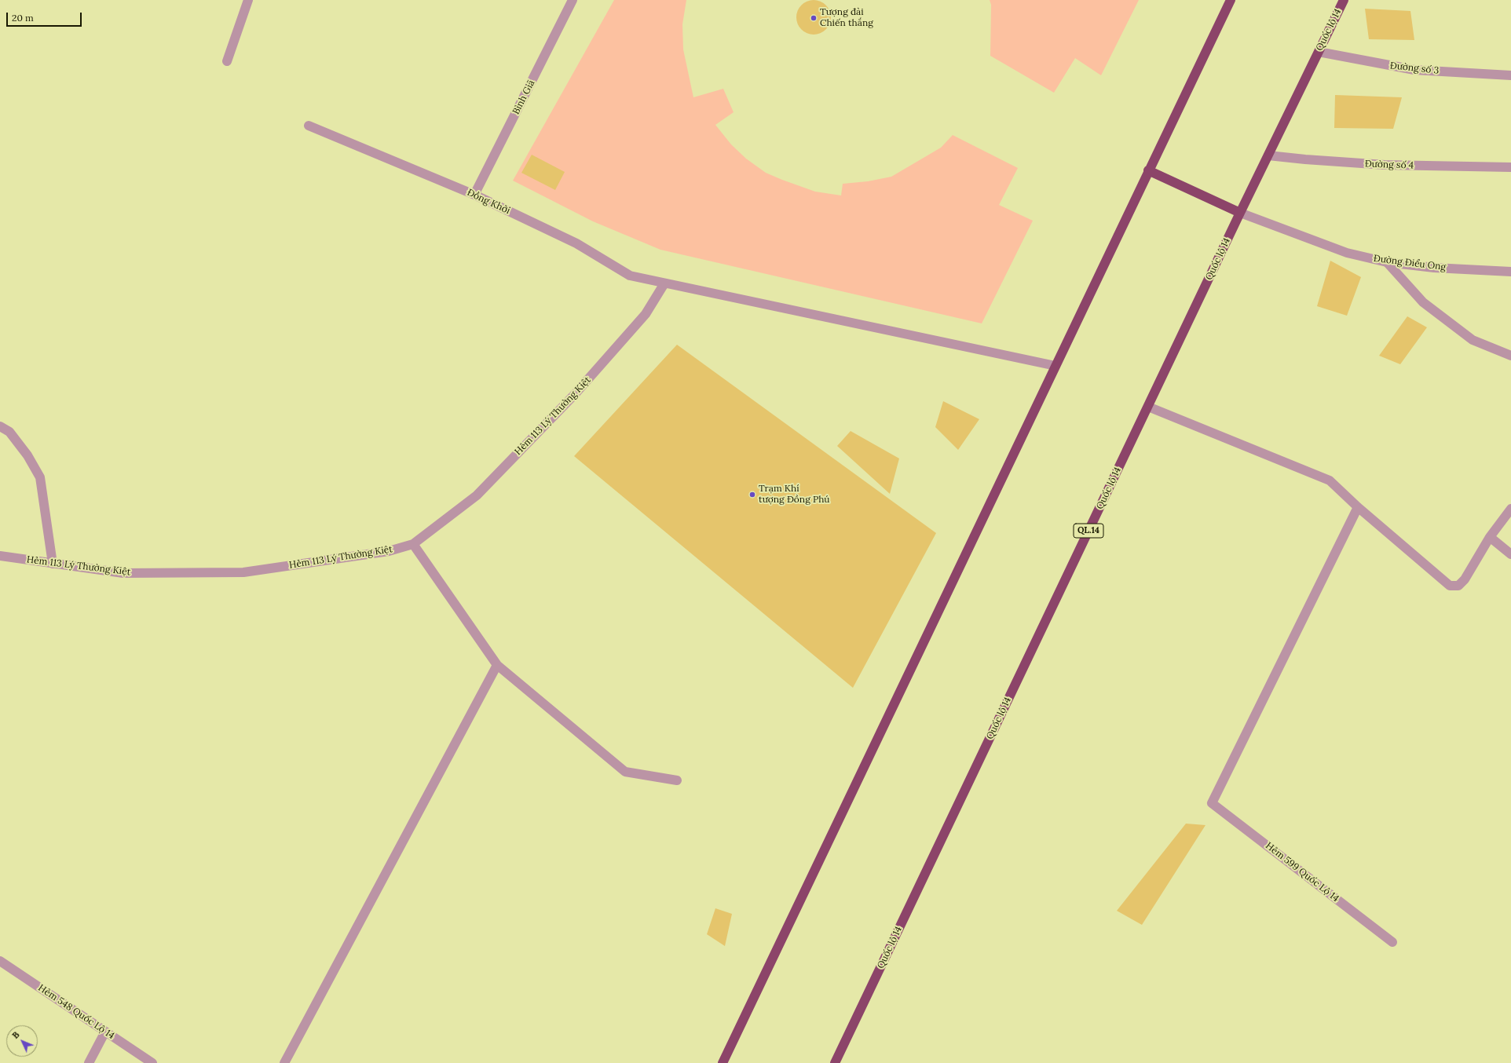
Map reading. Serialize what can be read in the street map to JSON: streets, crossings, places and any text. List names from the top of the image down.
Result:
{
  "streets": {
    "highway": ["Quốc lộ 14", "QL.14"],
    "street": [
      "Đường số 3",
      "Bình Giã",
      "Đường số 4",
      "Đồng Khởi",
      "Đường Điểu Ong",
      "Hẻm 113 Lý Thường Kiệt",
      "Hẻm 599 Quốc Lộ 14",
      "Hẻm 548 Quốc Lộ 14"
    ]
  },
  "crossings": [
    ["Quốc lộ 14", "Đường số 3"],
    ["Quốc lộ 14", "Đường số 4"],
    ["Quốc lộ 14", "Đường Điểu Ong"],
    ["Bình Giã", "Đồng Khởi"],
    ["Đồng Khởi", "Hẻm 113 Lý Thường Kiệt"]
  ],
  "places": ["Tượng đài Chiến thắng", "Trạm Khí tượng Đồng Phú"],
  "scale_bar": "20 m",
  "north": "top left"
}
